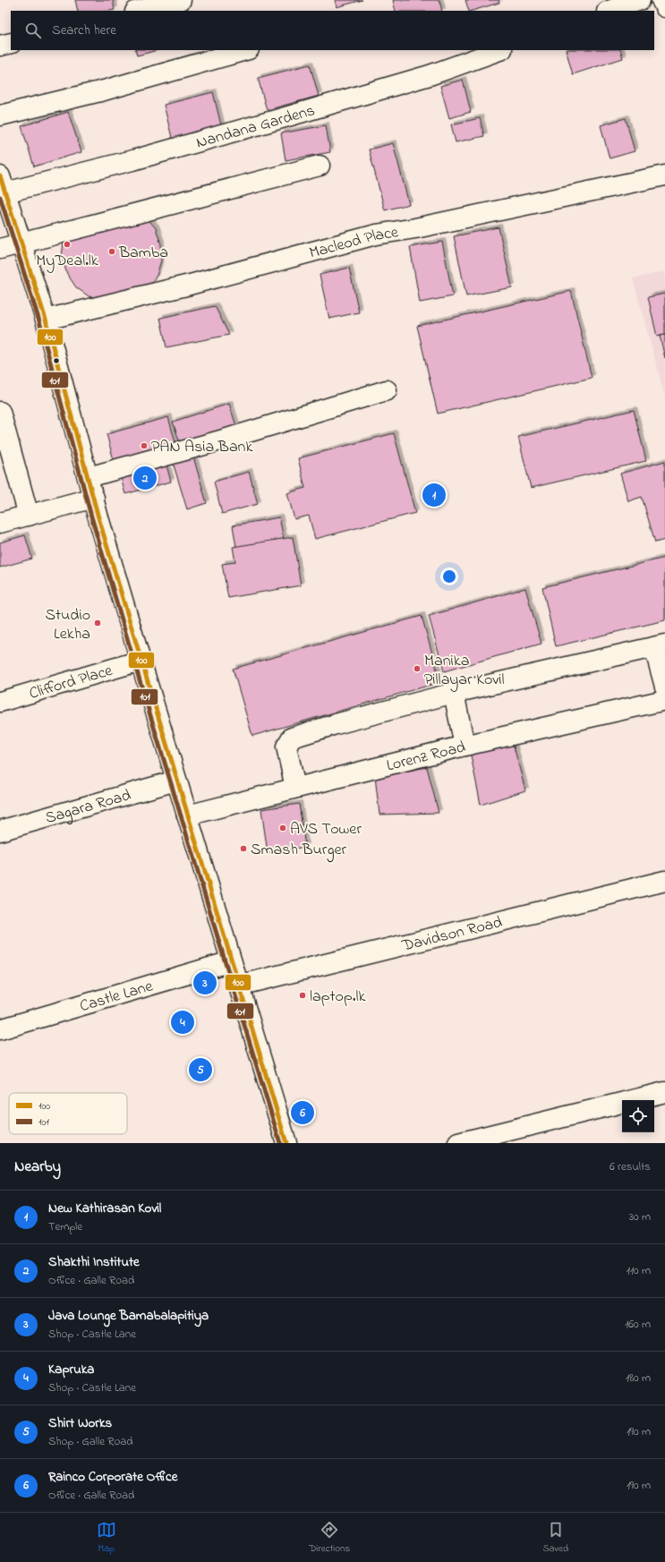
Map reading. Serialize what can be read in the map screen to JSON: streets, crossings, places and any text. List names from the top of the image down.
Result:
{
  "streets": {
    "main road": [
      "Nandana Gardens",
      "Macleod Place",
      "Clifford Place",
      "Lorenz Road",
      "Sagara Road",
      "Davidson Road",
      "Castle Lane"
    ]
  },
  "places": [
    "MyDeal.lk",
    "Bamba",
    "PAN Asia Bank",
    "Studio Lekha",
    "Manika Pillayar Kovil",
    "AVS Tower",
    "Smash Burger",
    "laptop.lk"
  ],
  "lines": ["transit line 100", "transit line 101"],
  "legend": ["100", "101"],
  "page": {
    "search": "Search here",
    "pins": [
      "2",
      "1",
      "3",
      "4",
      "5",
      "6"
    ],
    "heading": ["Nearby", "6 results"],
    "list": [
      {
        "mark": "1",
        "name": "New Kathirasan Kovil",
        "note": "Temple",
        "value": "30 m"
      },
      {
        "mark": "2",
        "name": "Shakthi Institute",
        "note": "Office · Galle Road",
        "value": "110 m"
      },
      {
        "mark": "3",
        "name": "Java Lounge Bamabalapitiya",
        "note": "Shop · Castle Lane",
        "value": "160 m"
      },
      {
        "mark": "4",
        "name": "Kapruka",
        "note": "Shop · Castle Lane",
        "value": "180 m"
      },
      {
        "mark": "5",
        "name": "Shirt Works",
        "note": "Shop · Galle Road",
        "value": "190 m"
      },
      {
        "mark": "6",
        "name": "Rainco Corporate Office",
        "note": "Office · Galle Road",
        "value": "190 m"
      }
    ],
    "nav": ["Map", "Directions", "Saved"]
  }
}
